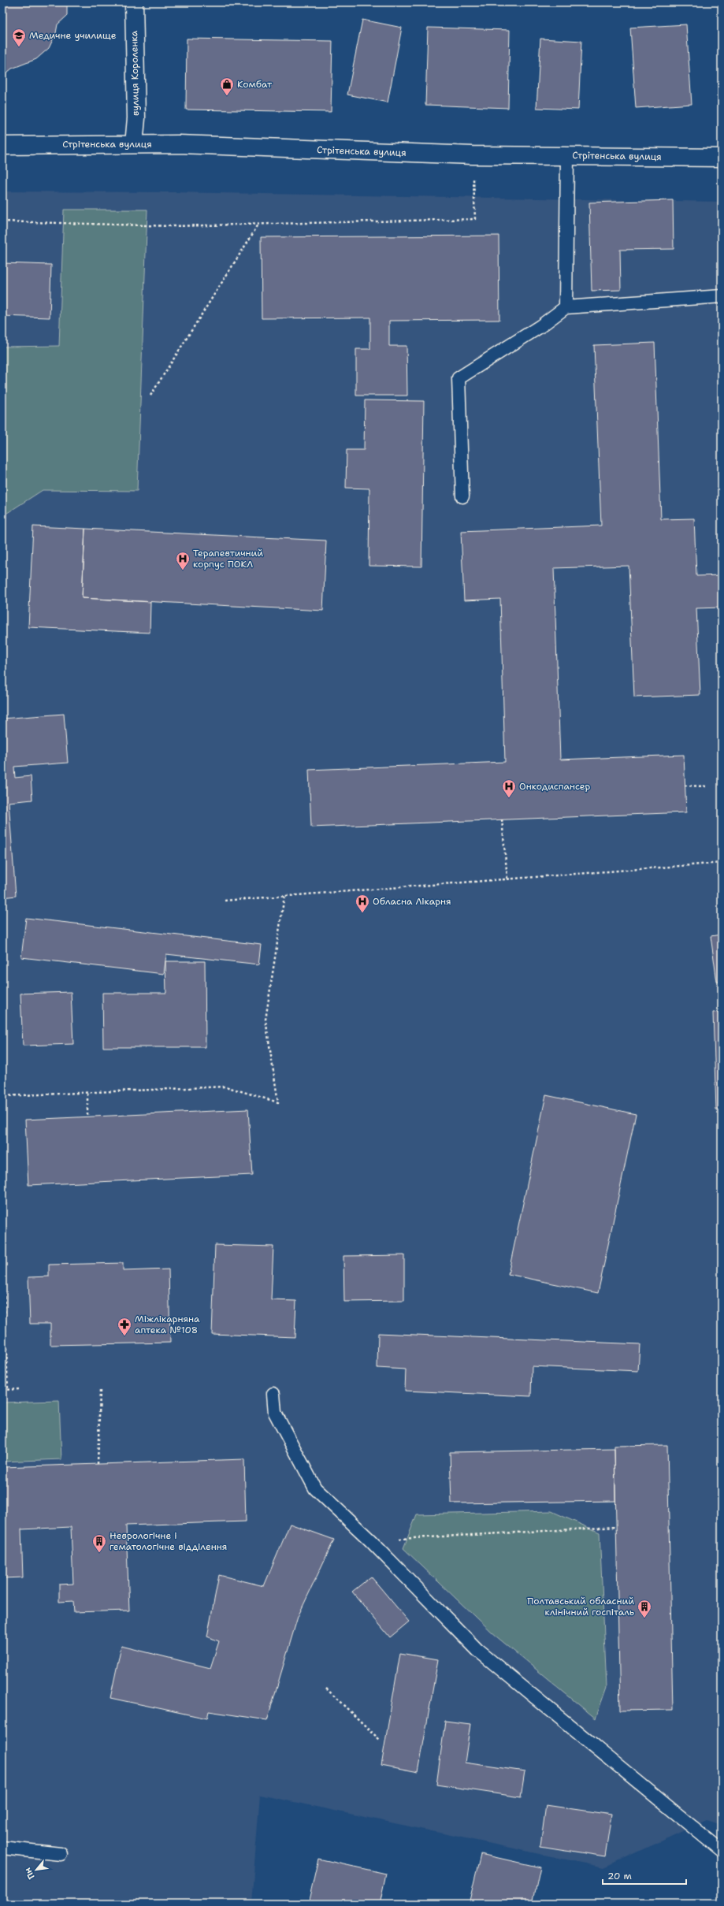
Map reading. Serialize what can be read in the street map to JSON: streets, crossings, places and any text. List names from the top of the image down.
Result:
{
  "streets": {
    "street": ["вулиця Короленка", "Стрітенська вулиця"]
  },
  "crossings": [
    ["вулиця Короленка", "Стрітенська вулиця"]
  ],
  "places": {
    "school or university": ["Медичне училище"],
    "shop": ["Комбат"],
    "hospital": ["Терапевтичний корпус ПОКЛ", "Онкодиспансер", "Обласна Лікарня"],
    "pharmacy": ["Міжлікарняна аптека №108"],
    "building": ["Неврологічне і гематологічне відділення", "Полтавський обласний клінічний госпіталь"]
  },
  "scale_bar": "20 m",
  "north": "bottom left"
}
